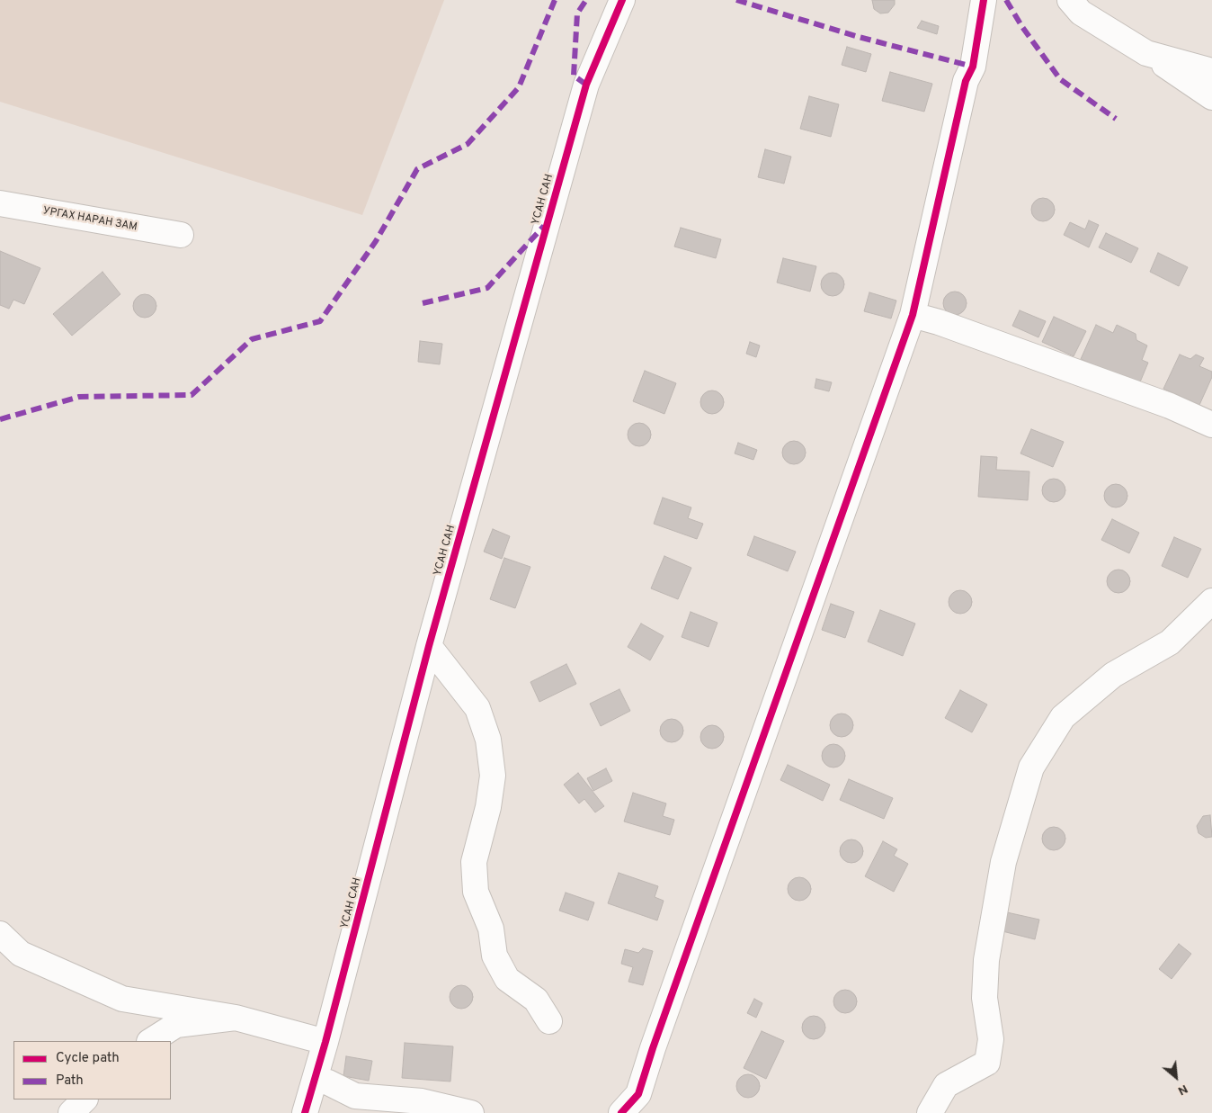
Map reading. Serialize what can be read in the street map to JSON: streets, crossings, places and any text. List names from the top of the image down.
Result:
{
  "streets": {
    "street": ["ҮСАН САН", "УРГАХ НАРАН ЗАМ"]
  },
  "legend": ["Cycle path", "Path"],
  "north": "bottom right"
}
